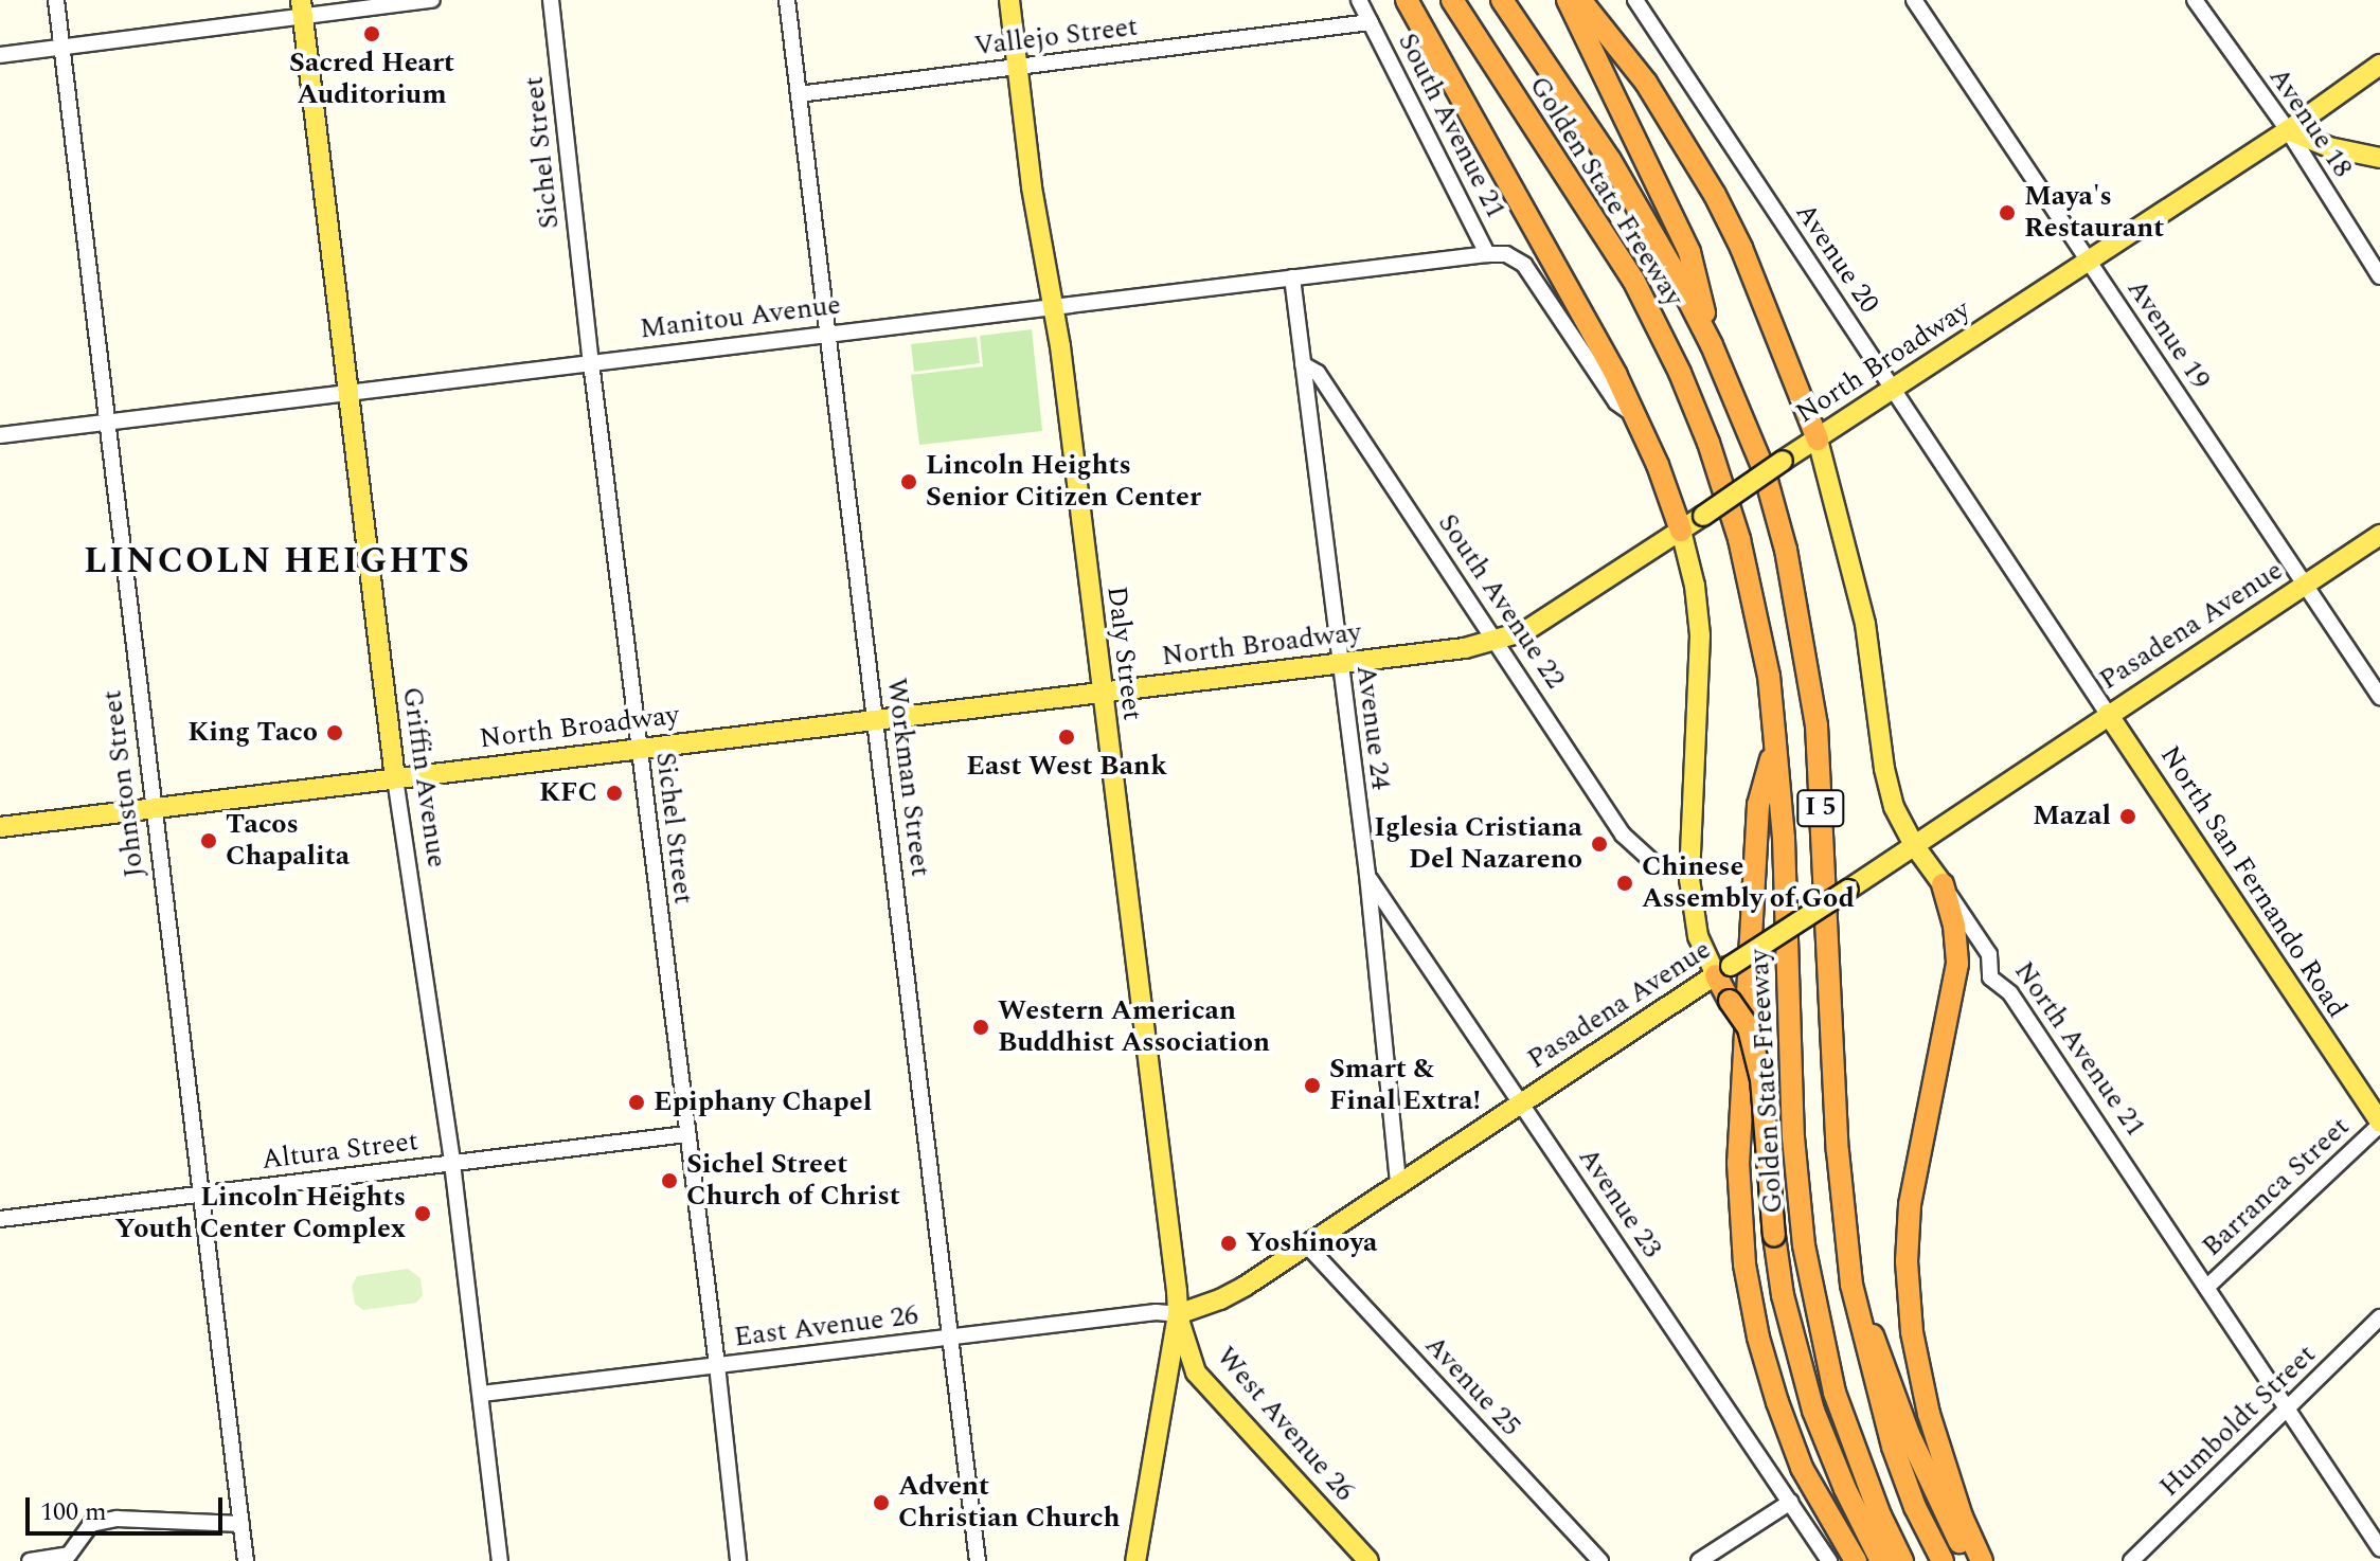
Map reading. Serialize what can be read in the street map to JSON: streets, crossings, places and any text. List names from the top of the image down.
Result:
{
  "streets": {
    "highway": ["Golden State Freeway", "I 5"],
    "main road": [
      "North Broadway",
      "Pasadena Avenue",
      "Daly Street",
      "Griffin Avenue",
      "North San Fernando Road",
      "North Avenue 21",
      "West Avenue 26"
    ],
    "street": [
      "Vallejo Street",
      "Avenue 18",
      "South Avenue 21",
      "Sichel Street",
      "Avenue 20",
      "Manitou Avenue",
      "Avenue 19",
      "South Avenue 22",
      "Avenue 24",
      "Workman Street",
      "Johnston Street",
      "Altura Street",
      "Barranca Street",
      "Avenue 23",
      "East Avenue 26",
      "Avenue 25",
      "Humboldt Street"
    ]
  },
  "crossings": [
    ["Vallejo Street", "South Avenue 21"],
    ["Vallejo Street", "Daly Street"],
    ["Vallejo Street", "Workman Street"],
    ["Avenue 18", "North Broadway"],
    ["South Avenue 21", "Manitou Avenue"],
    ["Sichel Street", "Manitou Avenue"],
    ["Sichel Street", "North Broadway"],
    ["Sichel Street", "Altura Street"],
    ["Sichel Street", "East Avenue 26"],
    ["Avenue 20", "North Broadway"],
    ["Avenue 20", "Pasadena Avenue"],
    ["Avenue 20", "North San Fernando Road"],
    ["Manitou Avenue", "Daly Street"],
    ["Manitou Avenue", "Avenue 24"],
    ["Manitou Avenue", "Griffin Avenue"],
    ["Manitou Avenue", "Workman Street"],
    ["Manitou Avenue", "Johnston Street"],
    ["Avenue 19", "North Broadway"],
    ["Avenue 19", "Pasadena Avenue"],
    ["North Broadway", "South Avenue 22"],
    ["North Broadway", "Daly Street"],
    ["North Broadway", "Avenue 24"],
    ["North Broadway", "Griffin Avenue"],
    ["North Broadway", "Workman Street"],
    ["North Broadway", "Johnston Street"],
    ["North Broadway", "North Avenue 21"],
    ["South Avenue 22", "Avenue 24"],
    ["Pasadena Avenue", "Daly Street"],
    ["Pasadena Avenue", "Avenue 24"],
    ["Pasadena Avenue", "North San Fernando Road"],
    ["Pasadena Avenue", "North Avenue 21"],
    ["Pasadena Avenue", "Avenue 23"],
    ["Pasadena Avenue", "East Avenue 26"],
    ["Pasadena Avenue", "Avenue 25"],
    ["Pasadena Avenue", "West Avenue 26"],
    ["Daly Street", "East Avenue 26"],
    ["Daly Street", "West Avenue 26"],
    ["Avenue 24", "Avenue 23"],
    ["Griffin Avenue", "Altura Street"],
    ["Griffin Avenue", "East Avenue 26"],
    ["Workman Street", "East Avenue 26"],
    ["Johnston Street", "Altura Street"],
    ["North San Fernando Road", "Barranca Street"],
    ["North Avenue 21", "Barranca Street"],
    ["North Avenue 21", "Humboldt Street"],
    ["East Avenue 26", "West Avenue 26"]
  ],
  "districts": ["LINCOLN HEIGHTS"],
  "places": [
    "Sacred Heart Auditorium",
    "Maya's Restaurant",
    "Lincoln Heights Senior Citizen Center",
    "King Taco",
    "East West Bank",
    "KFC",
    "Mazal",
    "Tacos Chapalita",
    "Iglesia Cristiana Del Nazareno",
    "Chinese Assembly of God",
    "Western American Buddhist Association",
    "Smart & Final Extra!",
    "Epiphany Chapel",
    "Sichel Street Church of Christ",
    "Lincoln Heights Youth Center Complex",
    "Yoshinoya",
    "Advent Christian Church"
  ],
  "scale_bar": "100 m"
}
